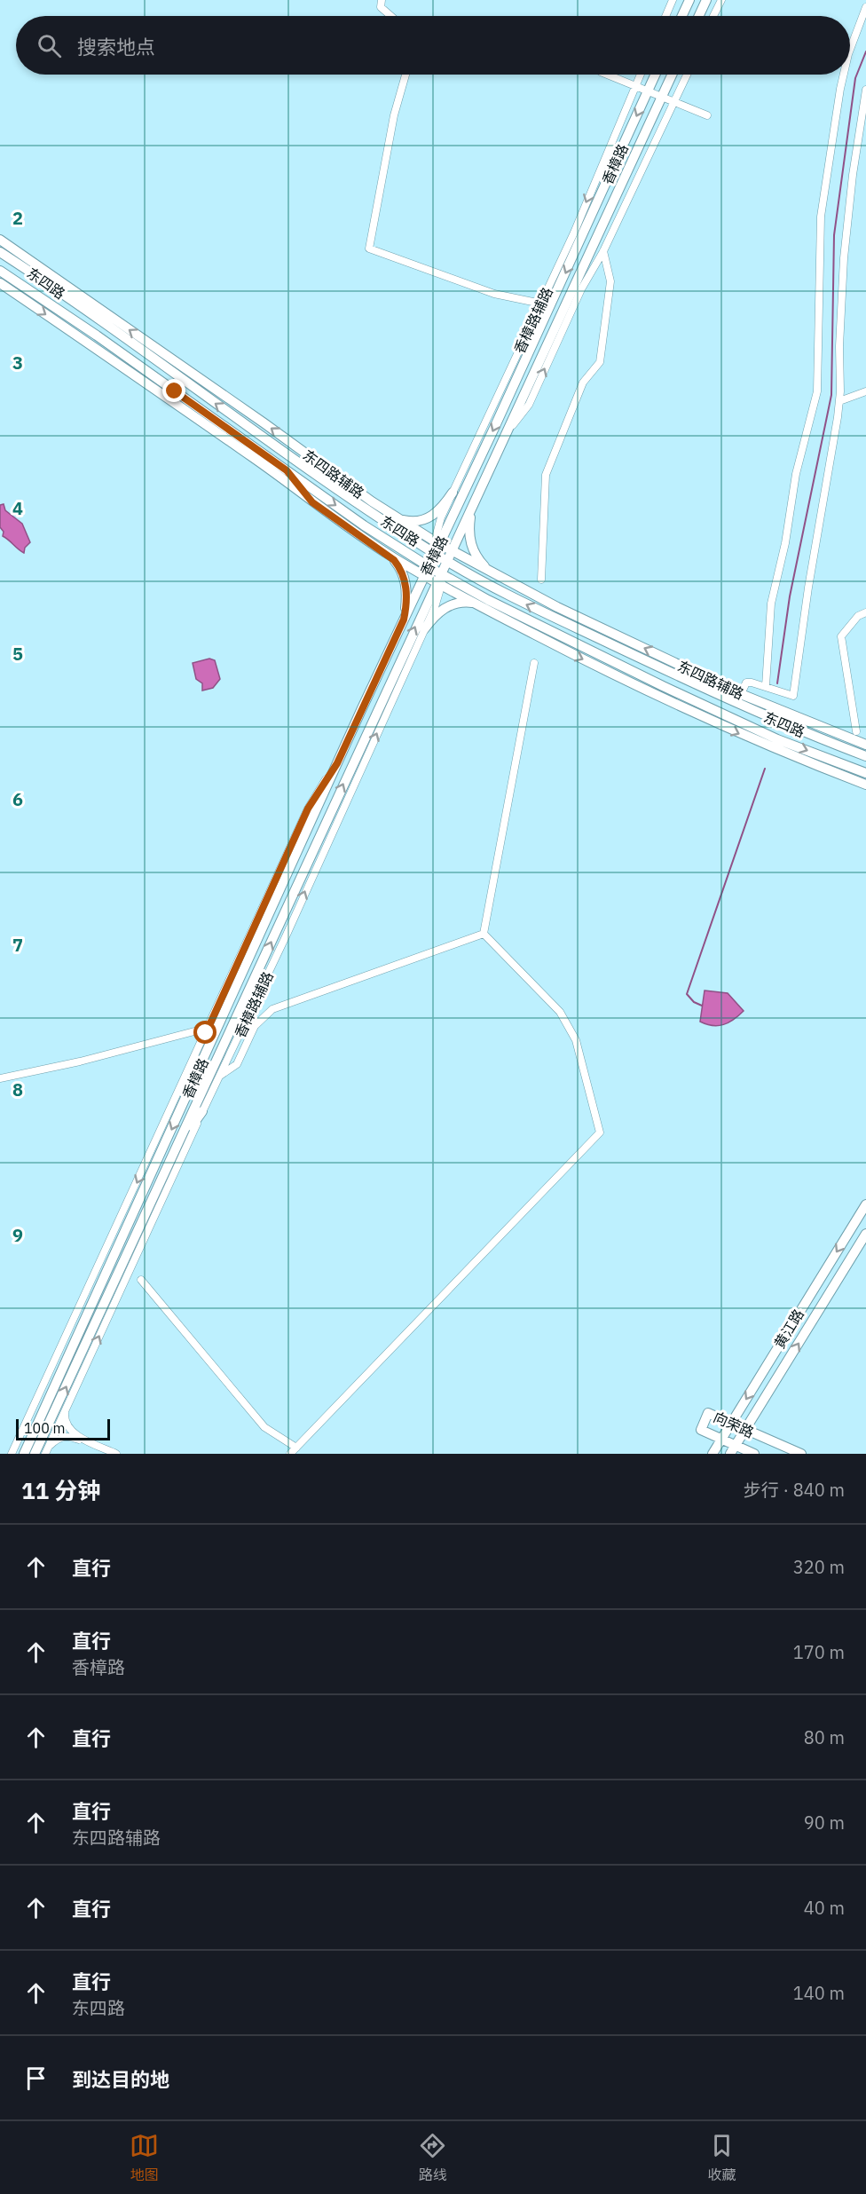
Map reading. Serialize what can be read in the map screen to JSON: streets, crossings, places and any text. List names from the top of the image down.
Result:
{
  "streets": {
    "main road": [
      "香樟路",
      "东四路",
      "东四路辅路",
      "黄江路",
      "向荣路"
    ],
    "street": ["香樟路辅路"]
  },
  "crossings": [
    ["香樟路", "东四路"],
    ["香樟路", "香樟路辅路"],
    ["香樟路", "东四路辅路"],
    ["东四路", "香樟路辅路"],
    ["东四路", "东四路辅路"],
    ["香樟路辅路", "东四路辅路"],
    ["黄江路", "向荣路"]
  ],
  "scale_bar": "100 m",
  "page": {
    "search": "搜索地点",
    "scale": "100 m",
    "heading": ["11 分钟", "步行 · 840 m"],
    "list": [
      ["直行", "320 m"],
      ["直行", "香樟路", "170 m"],
      ["直行", "80 m"],
      ["直行", "东四路辅路", "90 m"],
      ["直行", "40 m"],
      ["直行", "东四路", "140 m"],
      "到达目的地"
    ],
    "nav": ["地图", "路线", "收藏"]
  },
  "grid": {
    "rows": [
      "2",
      "3",
      "4",
      "5",
      "6",
      "7",
      "8",
      "9"
    ]
  }
}
